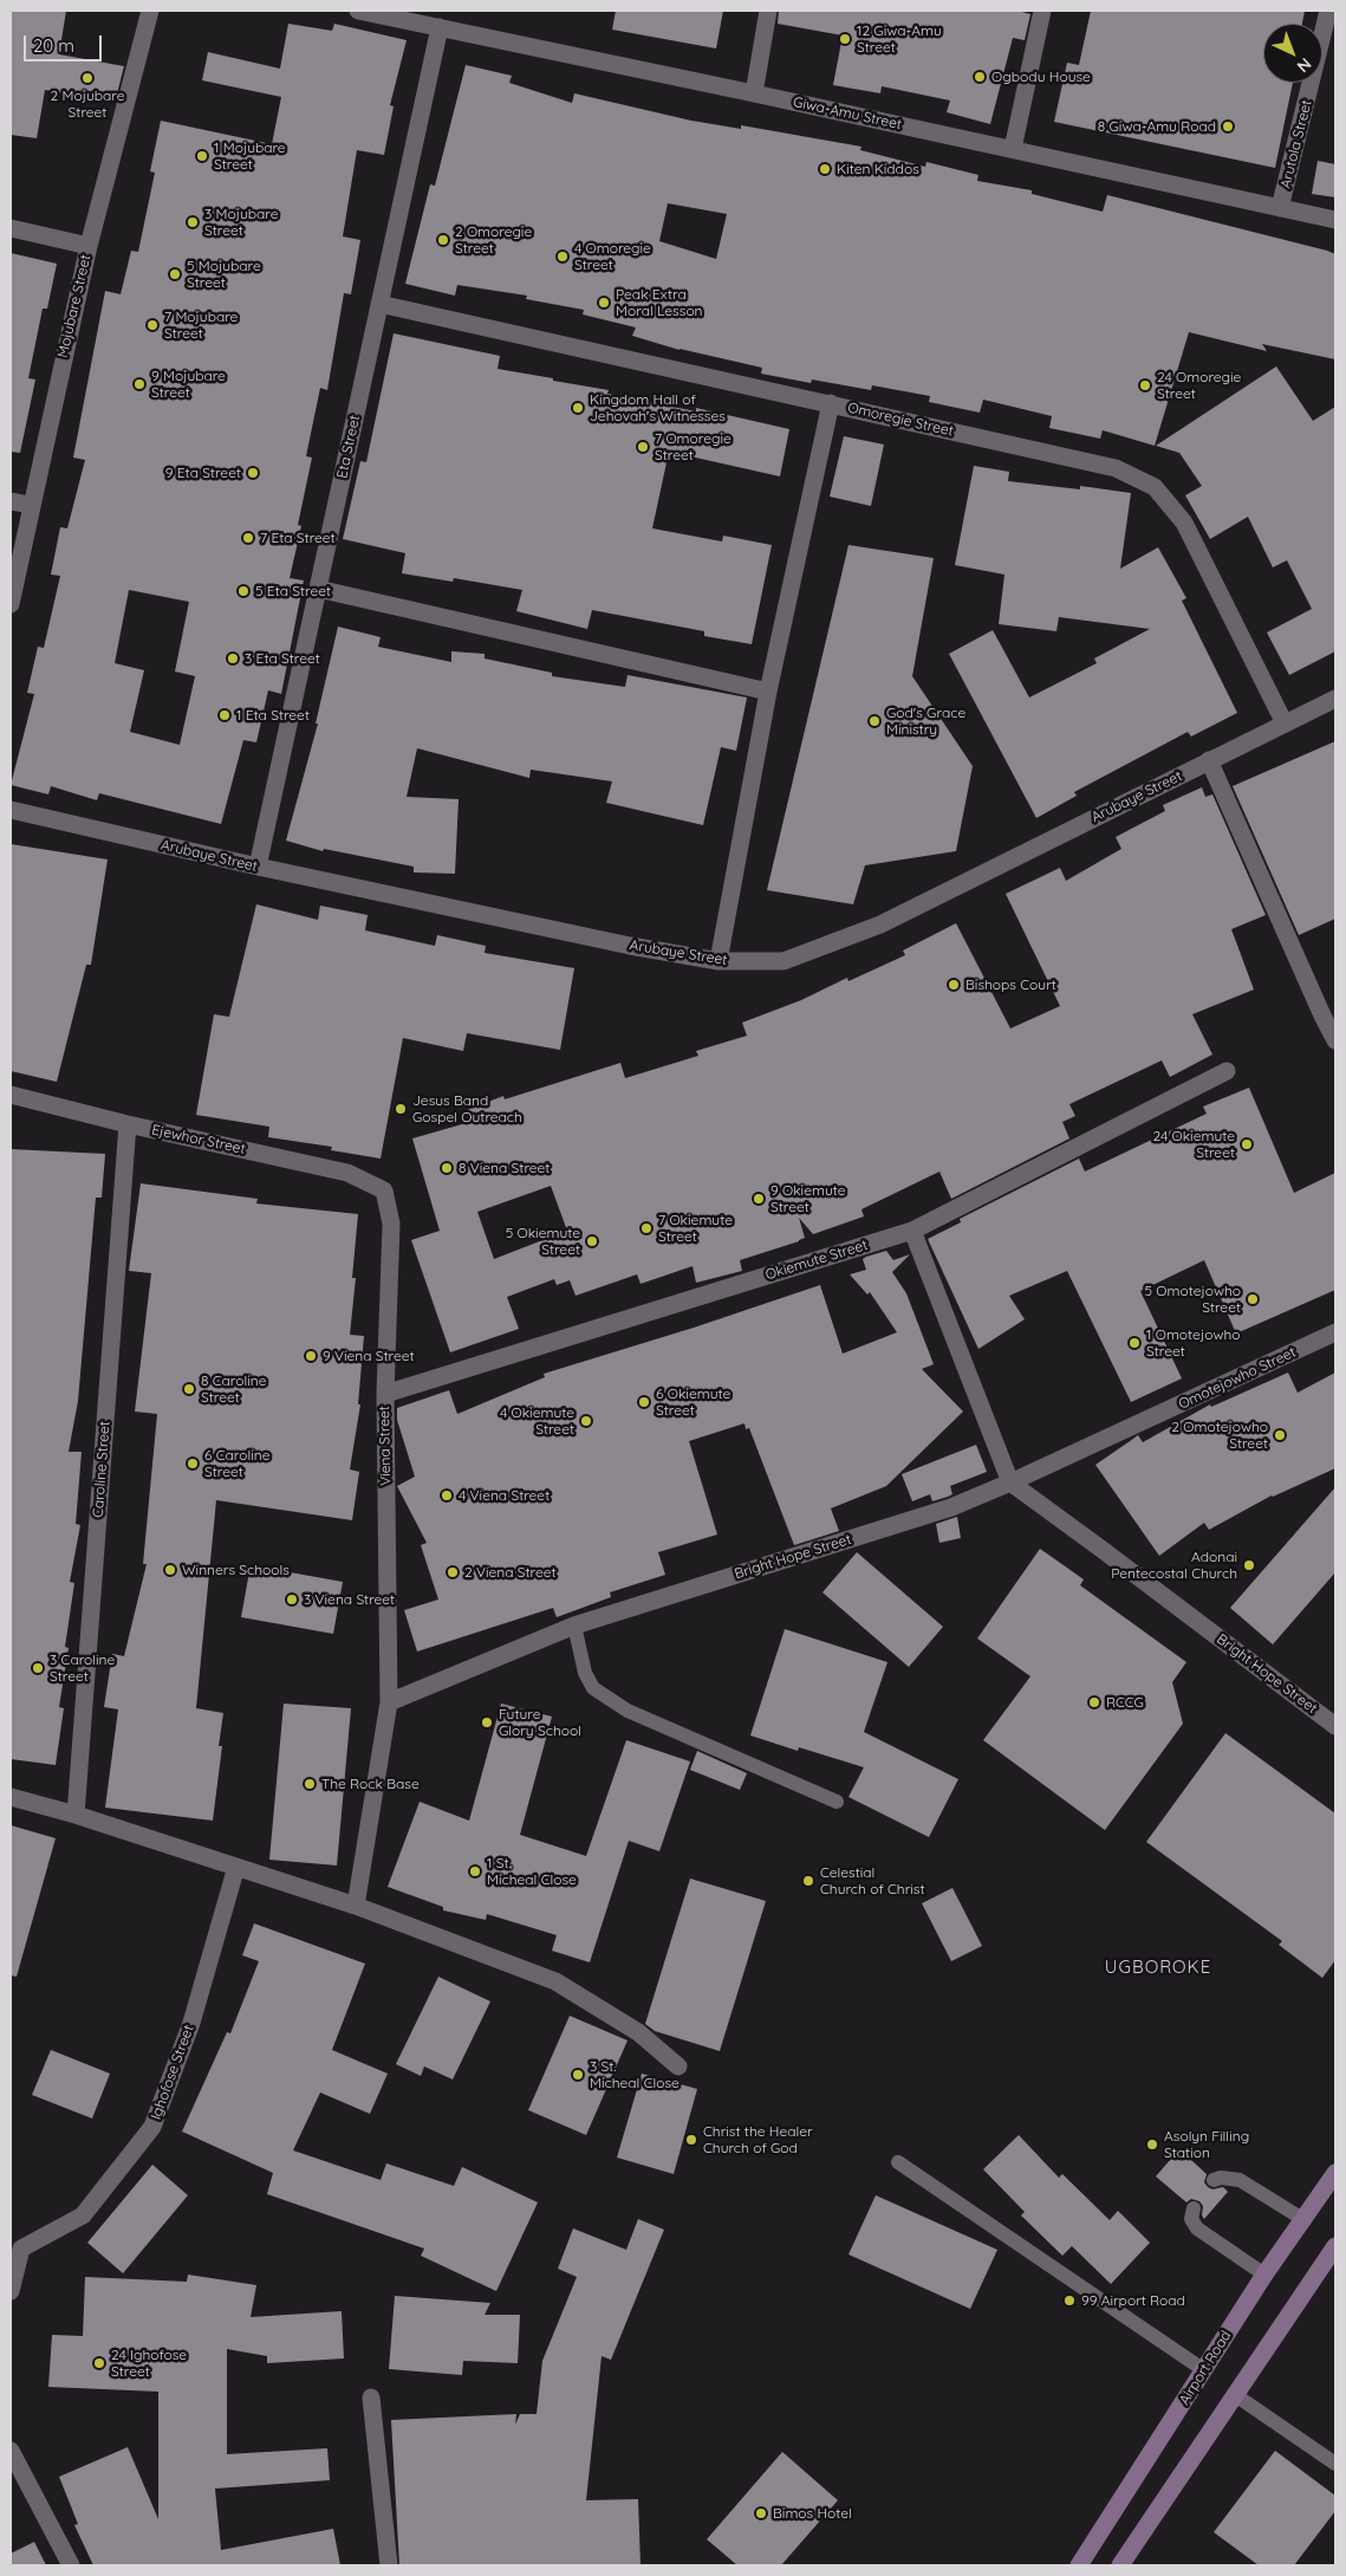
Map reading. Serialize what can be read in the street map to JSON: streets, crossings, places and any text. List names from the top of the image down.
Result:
{
  "streets": {
    "main road": ["Airport Road"],
    "street": [
      "Giwa-Amu Street",
      "Arutola Street",
      "Mojubare Street",
      "Omoregie Street",
      "Eta Street",
      "Arubaye Street",
      "Ejewhor Street",
      "Okiemute Street",
      "Omotejowho Street",
      "Viena Street",
      "Caroline Street",
      "Bright Hope Street",
      "Ighofose Street"
    ]
  },
  "crossings": [
    ["Giwa-Amu Street", "Arutola Street"],
    ["Giwa-Amu Street", "Eta Street"],
    ["Omoregie Street", "Eta Street"],
    ["Omoregie Street", "Arubaye Street"],
    ["Eta Street", "Arubaye Street"],
    ["Ejewhor Street", "Viena Street"],
    ["Ejewhor Street", "Caroline Street"],
    ["Okiemute Street", "Viena Street"],
    ["Omotejowho Street", "Bright Hope Street"],
    ["Viena Street", "Bright Hope Street"]
  ],
  "districts": ["UGBOROKE"],
  "places": [
    "12 Giwa-Amu Street",
    "Ogbodu House",
    "2 Mojubare Street",
    "8 Giwa-Amu Road",
    "1 Mojubare Street",
    "Kiten Kiddos",
    "3 Mojubare Street",
    "2 Omoregie Street",
    "4 Omoregie Street",
    "5 Mojubare Street",
    "Peak Extra Moral Lesson",
    "7 Mojubare Street",
    "9 Mojubare Street",
    "24 Omoregie Street",
    "Kingdom Hall of Jehovah's Witnesses",
    "7 Omoregie Street",
    "9 Eta Street",
    "7 Eta Street",
    "5 Eta Street",
    "3 Eta Street",
    "1 Eta Street",
    "God's Grace Ministry",
    "Bishops Court",
    "Jesus Band Gospel Outreach",
    "24 Okiemute Street",
    "8 Viena Street",
    "9 Okiemute Street",
    "7 Okiemute Street",
    "5 Okiemute Street",
    "5 Omotejowho Street",
    "1 Omotejowho Street",
    "9 Viena Street",
    "8 Caroline Street",
    "6 Okiemute Street",
    "4 Okiemute Street",
    "2 Omotejowho Street",
    "6 Caroline Street",
    "4 Viena Street",
    "Adonai Pentecostal Church",
    "Winners Schools",
    "2 Viena Street",
    "3 Viena Street",
    "3 Caroline Street",
    "RCCG",
    "Future Glory School",
    "The Rock Base",
    "1 St. Micheal Close",
    "Celestial Church of Christ",
    "3 St. Micheal Close",
    "Christ the Healer Church of God",
    "Asolyn Filling Station",
    "99 Airport Road",
    "24 Ighofose Street",
    "Bimos Hotel"
  ],
  "scale_bar": "20 m",
  "north": "bottom right"
}
